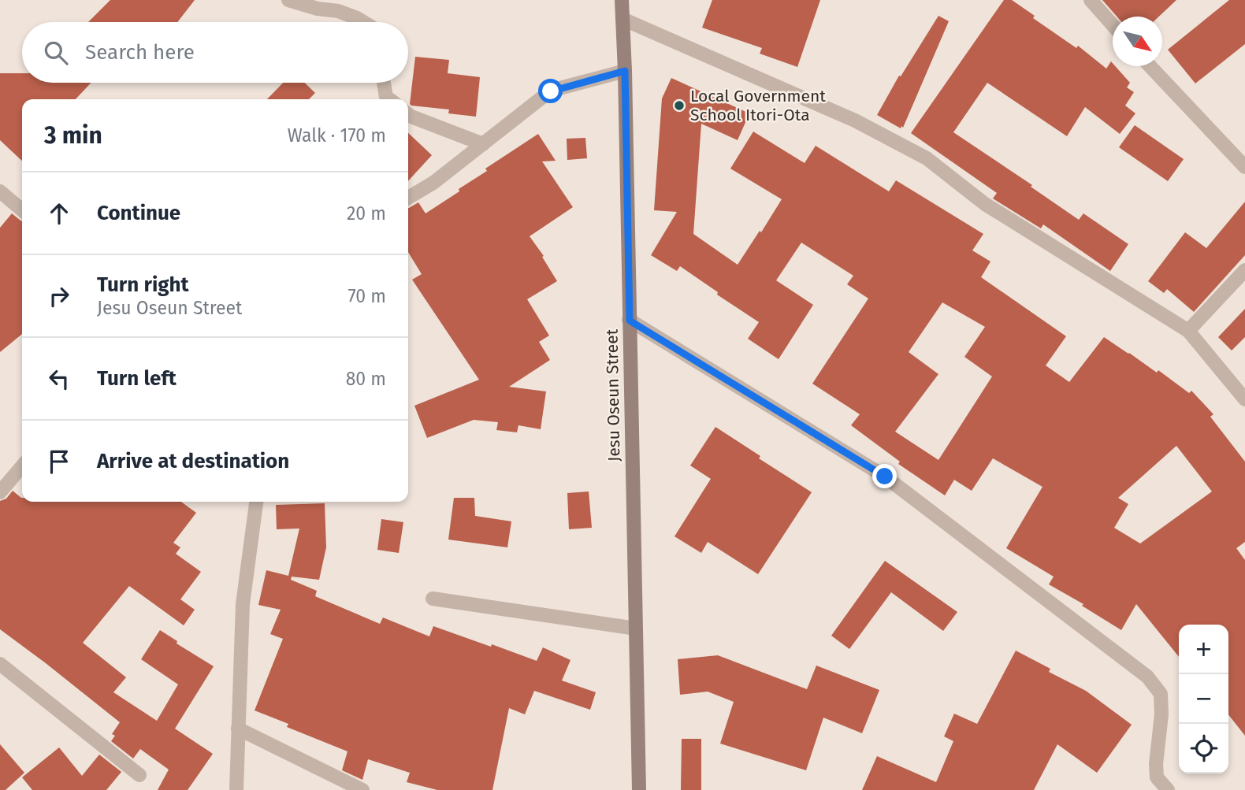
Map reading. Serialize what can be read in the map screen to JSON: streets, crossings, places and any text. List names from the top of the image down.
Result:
{
  "streets": {
    "main road": ["Jesu Oseun Street"]
  },
  "places": ["Local Government School Itori-Ota"],
  "north": "bottom right",
  "page": {
    "search": "Search here",
    "heading": ["3 min", "Walk · 170 m"],
    "list": [
      ["Continue", "20 m"],
      ["Turn right", "Jesu Oseun Street", "70 m"],
      ["Turn left", "80 m"],
      "Arrive at destination"
    ],
    "map_buttons": ["+", "−"]
  }
}
